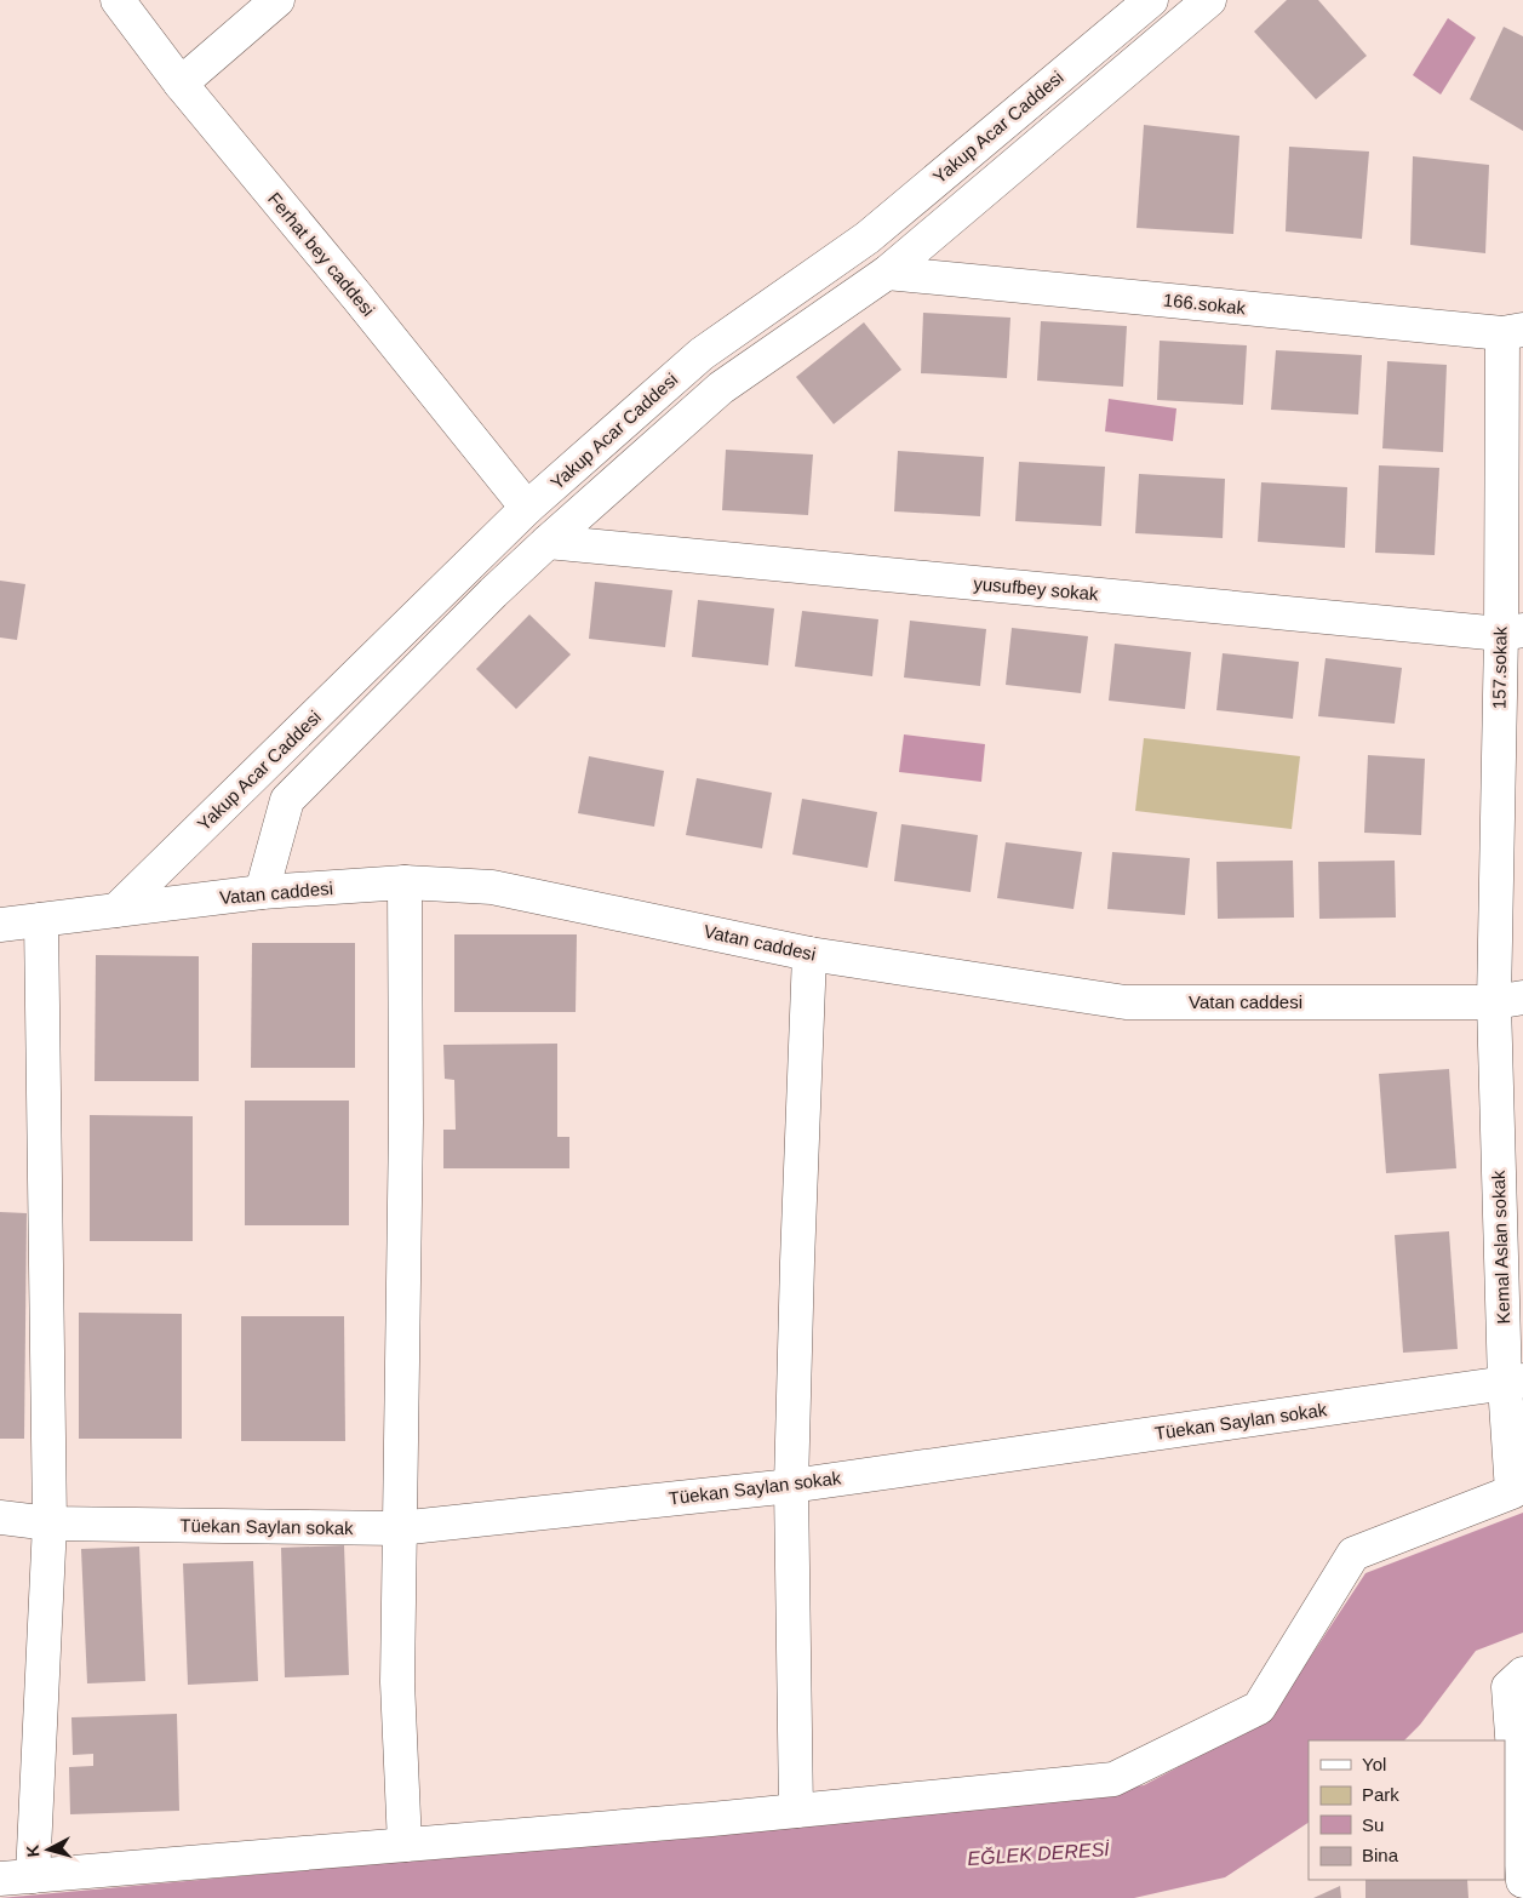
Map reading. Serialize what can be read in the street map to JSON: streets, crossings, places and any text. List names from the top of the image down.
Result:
{
  "streets": {
    "street": [
      "Yakup Acar Caddesi",
      "Ferhat bey caddesi",
      "166.sokak",
      "yusufbey sokak",
      "157.sokak",
      "Vatan caddesi",
      "Kemal Aslan sokak",
      "Tüekan Saylan sokak"
    ]
  },
  "crossings": [
    ["Yakup Acar Caddesi", "Ferhat bey caddesi"],
    ["Yakup Acar Caddesi", "166.sokak"],
    ["Yakup Acar Caddesi", "yusufbey sokak"],
    ["Yakup Acar Caddesi", "Vatan caddesi"],
    ["166.sokak", "157.sokak"],
    ["yusufbey sokak", "157.sokak"],
    ["157.sokak", "Vatan caddesi"],
    ["157.sokak", "Kemal Aslan sokak"],
    ["Vatan caddesi", "Kemal Aslan sokak"],
    ["Kemal Aslan sokak", "Tüekan Saylan sokak"]
  ],
  "water": ["EĞLEK DERESİ"],
  "legend": [
    "Yol",
    "Park",
    "Su",
    "Bina"
  ],
  "north": "left"
}
